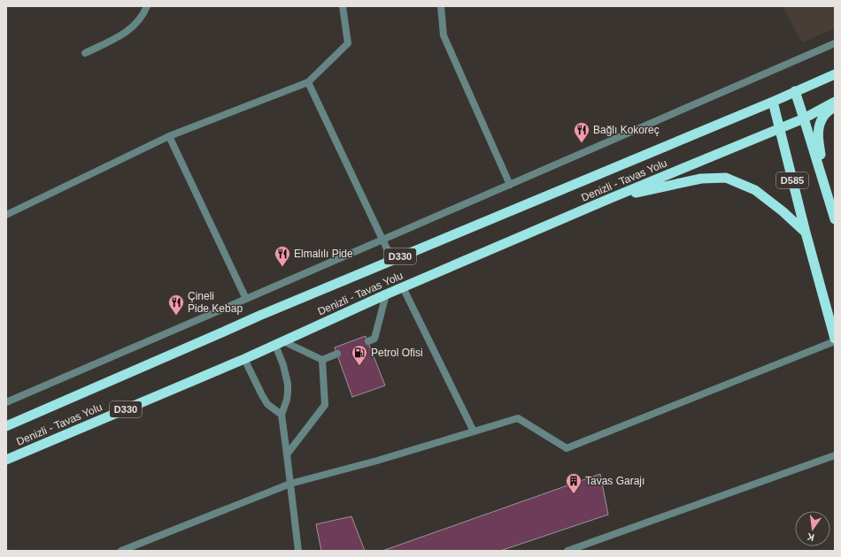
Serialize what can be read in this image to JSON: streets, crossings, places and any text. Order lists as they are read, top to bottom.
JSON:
{
  "streets": {
    "highway": ["Denizli - Tavas Yolu", "D585", "D330"]
  },
  "crossings": [
    ["Denizli - Tavas Yolu", "D585"],
    ["Denizli - Tavas Yolu", "D330"],
    ["D585", "D330"]
  ],
  "places": {
    "restaurant": ["Bağlı Kokoreç", "Elmalılı Pide", "Çineli Pide Kebap"],
    "fuel station": ["Petrol Ofisi"],
    "building": ["Tavas Garajı"]
  },
  "north": "bottom"
}
